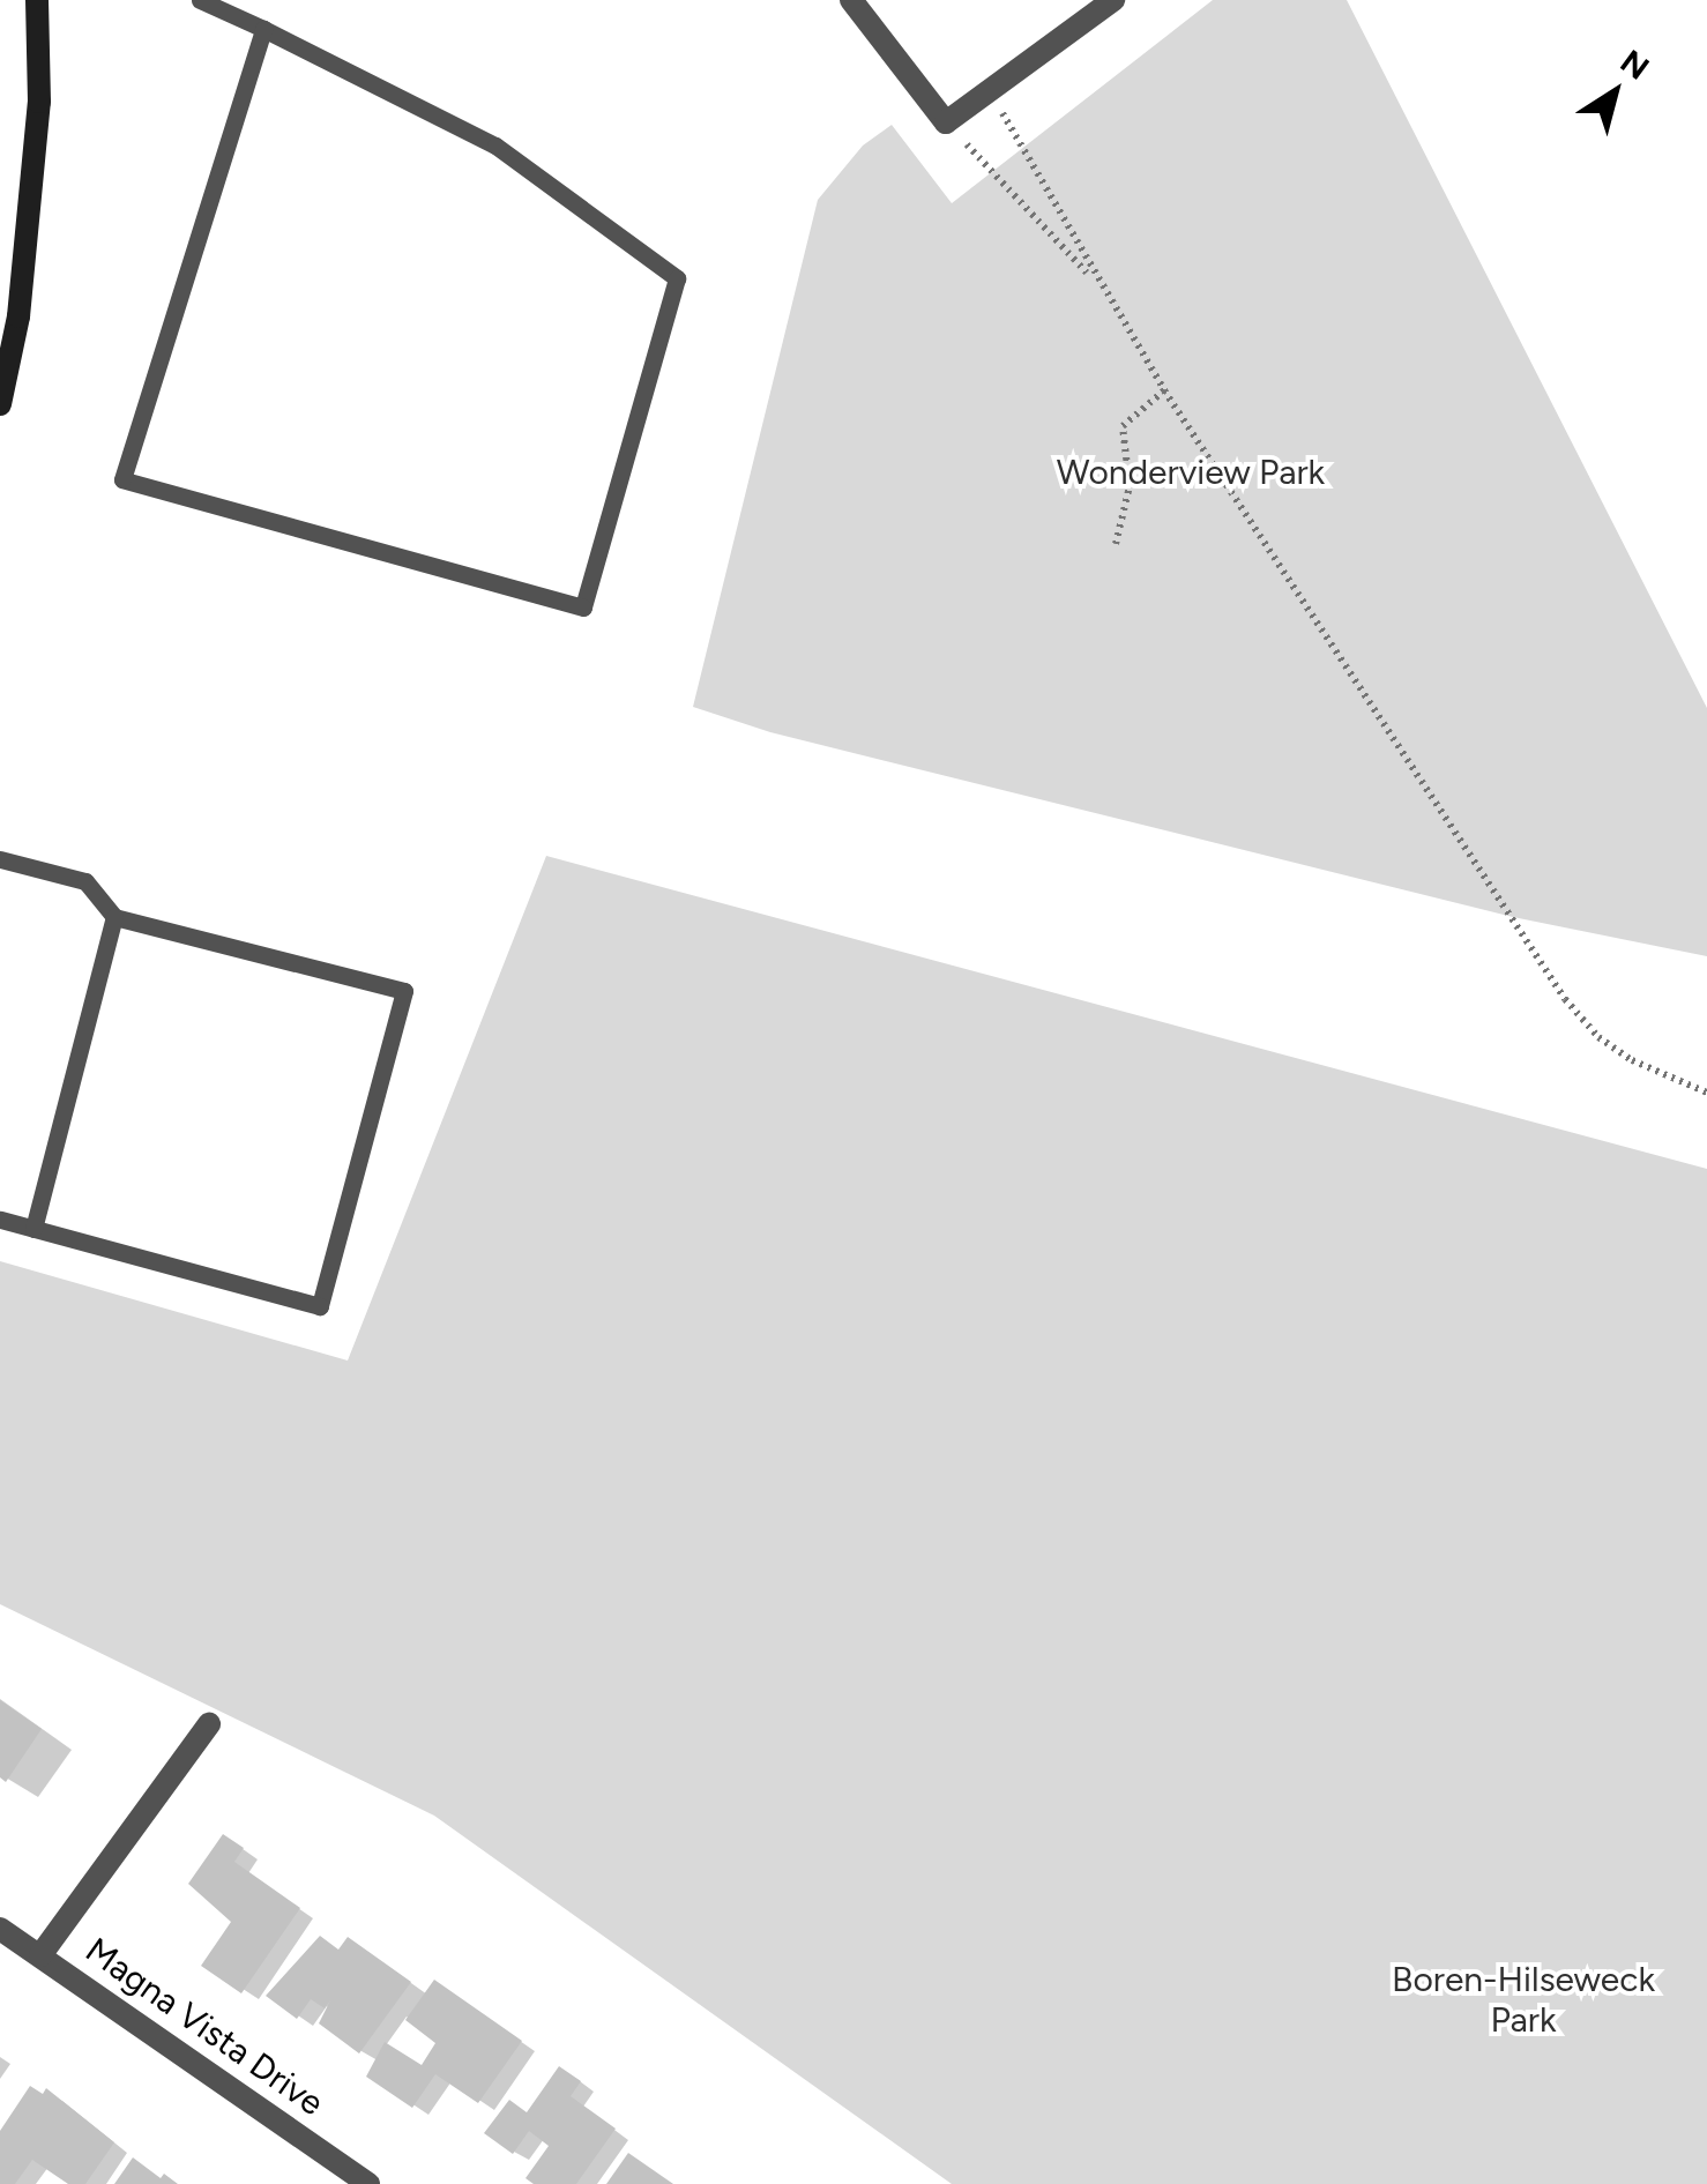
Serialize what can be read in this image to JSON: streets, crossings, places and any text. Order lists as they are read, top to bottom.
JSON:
{
  "streets": {
    "street": ["Magna Vista Drive"]
  },
  "parks": ["Wonderview Park", "Boren-Hilseweck Park"],
  "north": "top right"
}
